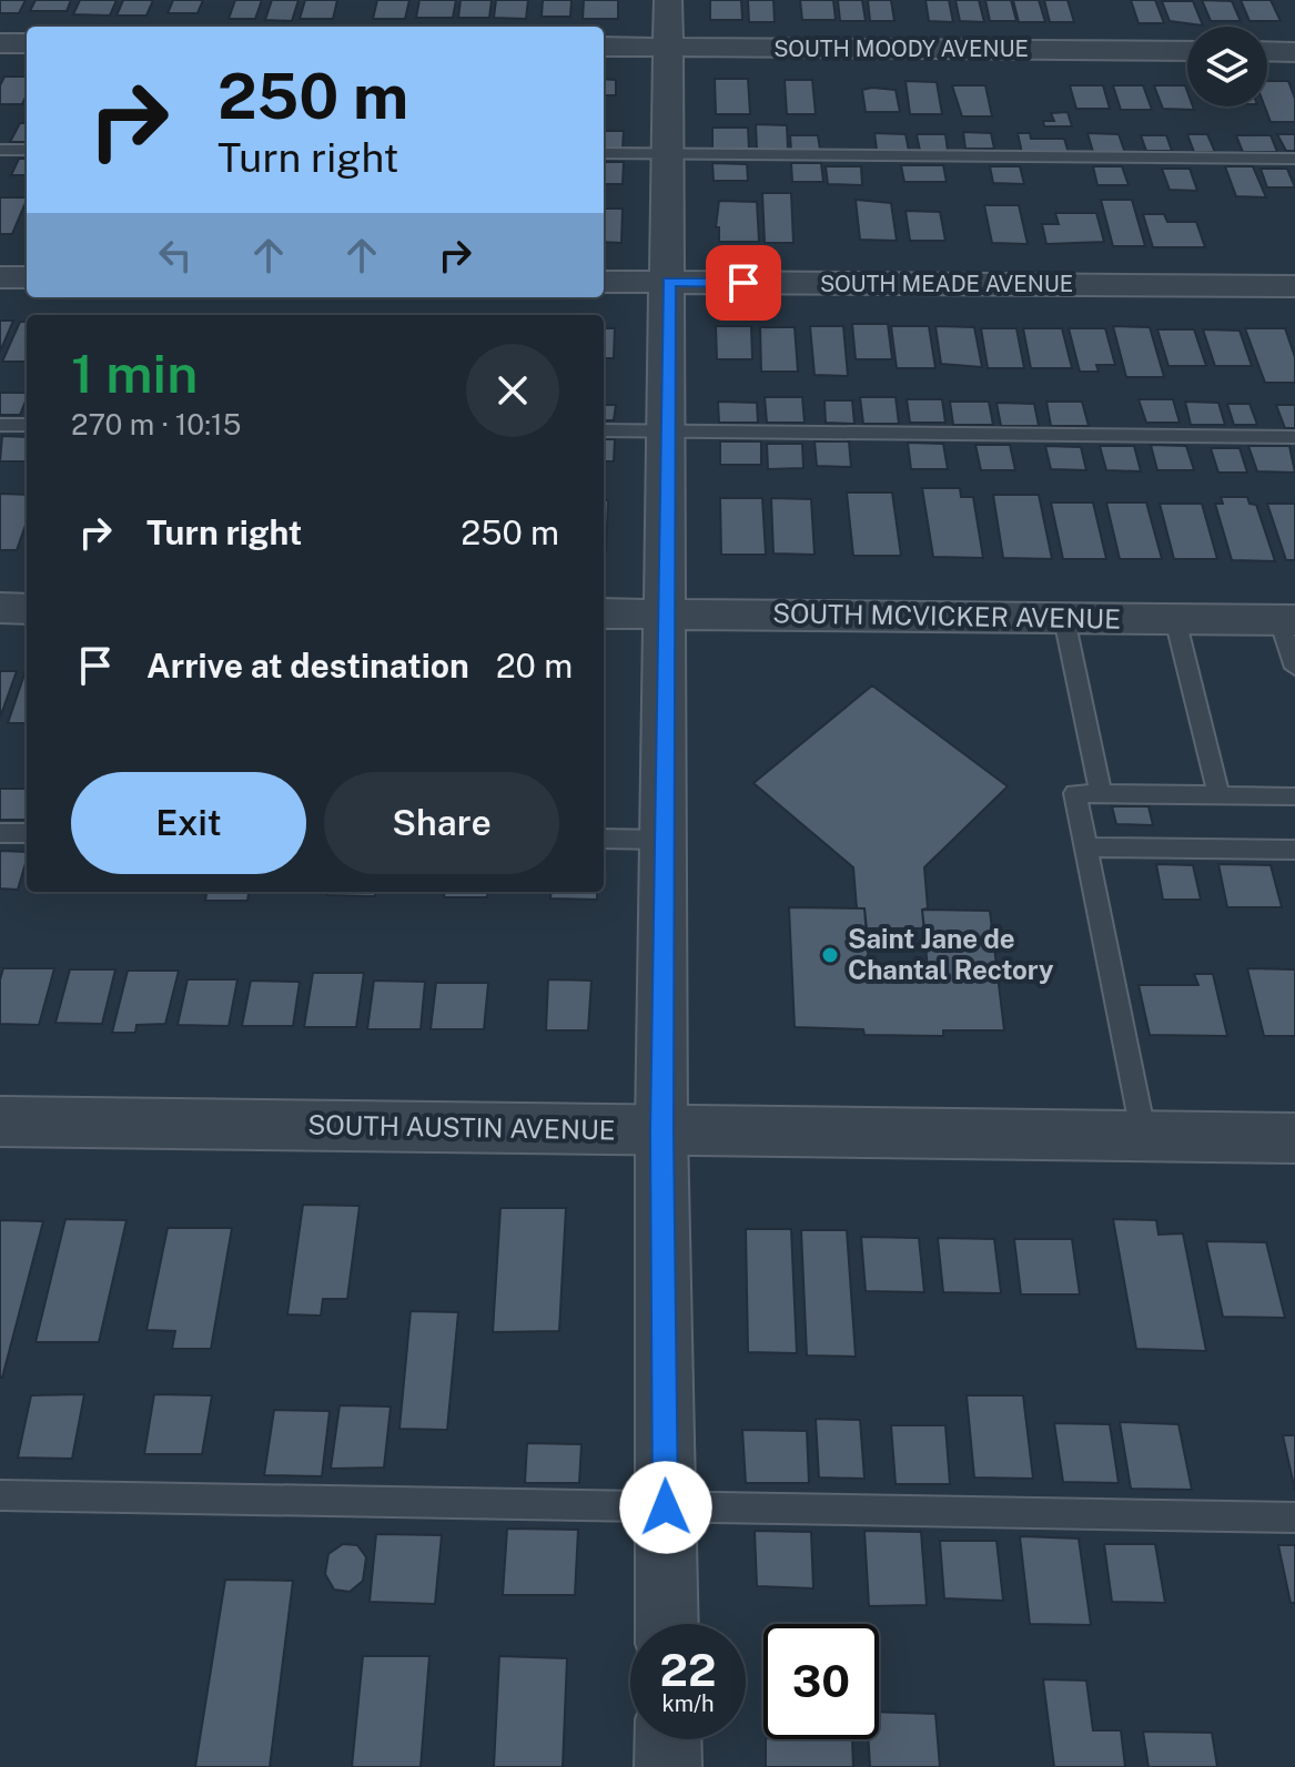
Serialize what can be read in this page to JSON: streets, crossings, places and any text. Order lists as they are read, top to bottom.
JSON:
{
  "streets": {
    "street": [
      "SOUTH MOODY AVENUE",
      "SOUTH MEADE AVENUE",
      "SOUTH MCVICKER AVENUE",
      "SOUTH AUSTIN AVENUE"
    ]
  },
  "places": ["Saint Jane de Chantal Rectory"],
  "page": {
    "turn": ["250 m", "Turn right"],
    "heading": ["1 min", "270 m · 10:15"],
    "list": [
      {
        "name": "Turn right",
        "value": "250 m"
      },
      {
        "name": "Arrive at destination",
        "value": "20 m"
      }
    ],
    "buttons": ["Exit", "Share"],
    "speed": "22 km/h",
    "limit": "30"
  }
}
